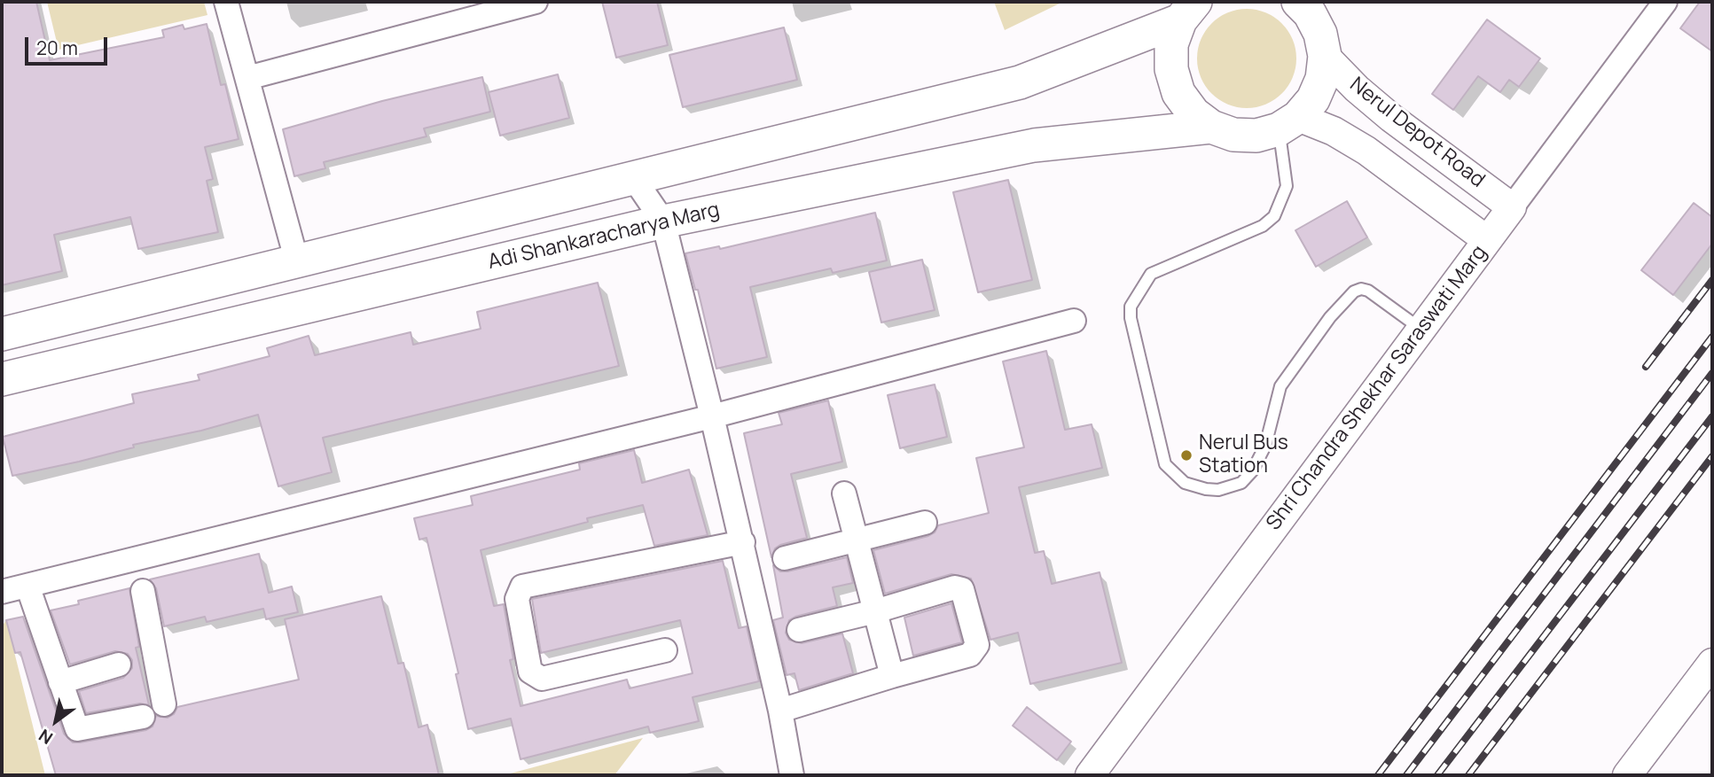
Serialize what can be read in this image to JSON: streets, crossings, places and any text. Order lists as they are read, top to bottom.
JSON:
{
  "streets": {
    "main road": ["Adi Shankaracharya Marg"],
    "street": ["Nerul Depot Road", "Shri Chandra Shekhar Saraswati Marg"]
  },
  "crossings": [
    ["Nerul Depot Road", "Shri Chandra Shekhar Saraswati Marg"]
  ],
  "places": ["Nerul Bus Station"],
  "scale_bar": "20 m",
  "north": "bottom left"
}
